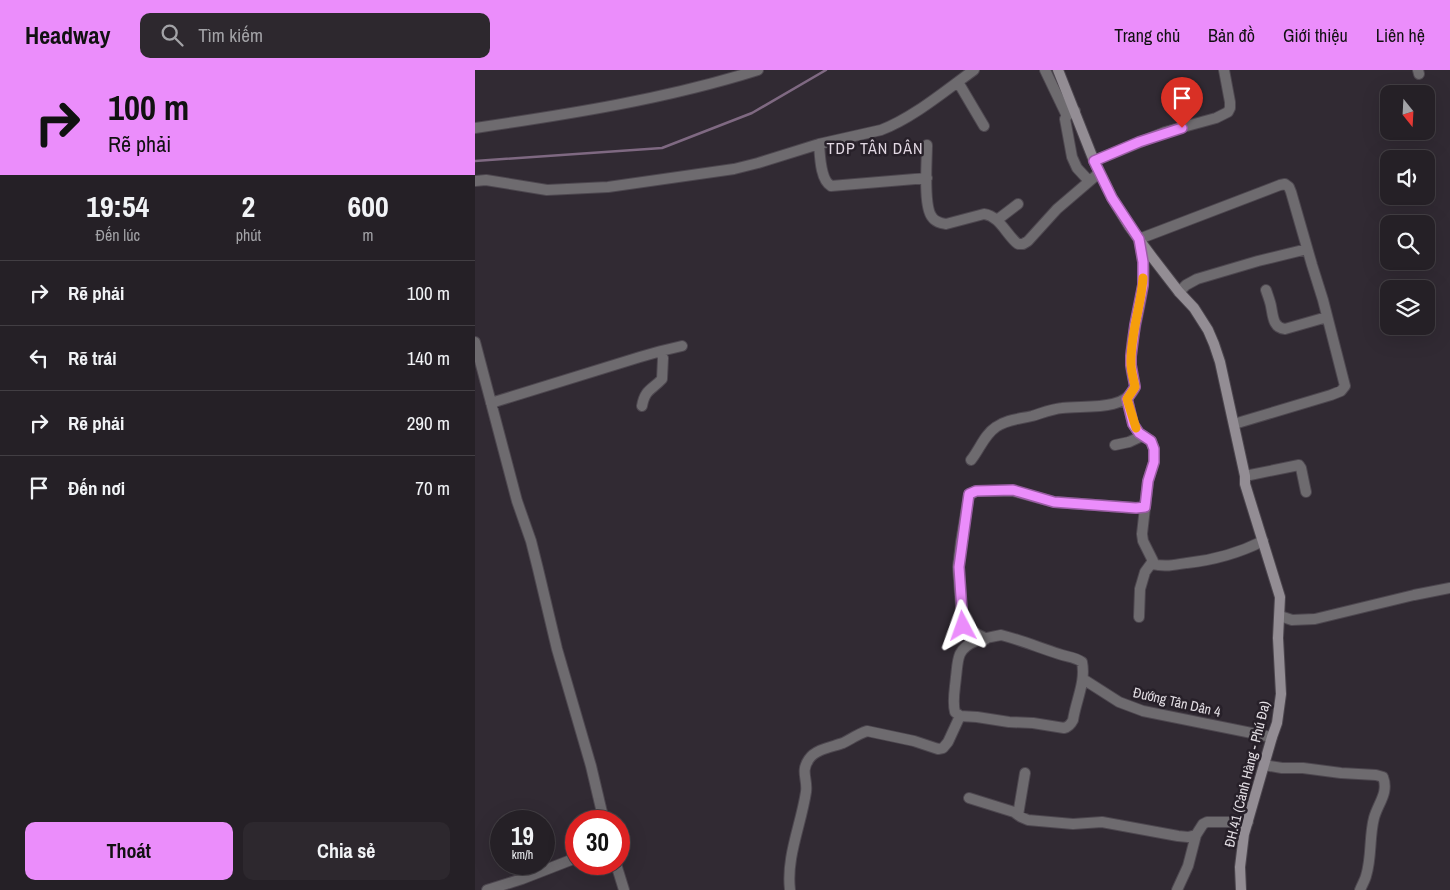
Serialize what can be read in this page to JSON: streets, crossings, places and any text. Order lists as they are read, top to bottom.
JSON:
{
  "streets": {
    "street": ["Đướng Tân Dân 4", "ĐH.41 (Cảnh Hàng - Phú Đa)"]
  },
  "crossings": [
    ["Đướng Tân Dân 4", "ĐH.41 (Cảnh Hàng - Phú Đa)"]
  ],
  "districts": ["TDP TÂN DÂN"],
  "north": "bottom",
  "page": {
    "header": "Headway",
    "search": "Tìm kiếm",
    "nav": [
      "Trang chủ",
      "Bản đồ",
      "Giới thiệu",
      "Liên hệ"
    ],
    "turn": ["100 m", "Rẽ phải"],
    "eta": [
      "19:54",
      "Đến lúc",
      "2",
      "phút",
      "600",
      "m"
    ],
    "list": [
      {
        "name": "Rẽ phải",
        "value": "100 m"
      },
      {
        "name": "Rẽ trái",
        "value": "140 m"
      },
      {
        "name": "Rẽ phải",
        "value": "290 m"
      },
      {
        "name": "Đến nơi",
        "value": "70 m"
      }
    ],
    "speed": "19 km/h",
    "limit": "30",
    "buttons": ["Thoát", "Chia sẻ"]
  }
}
